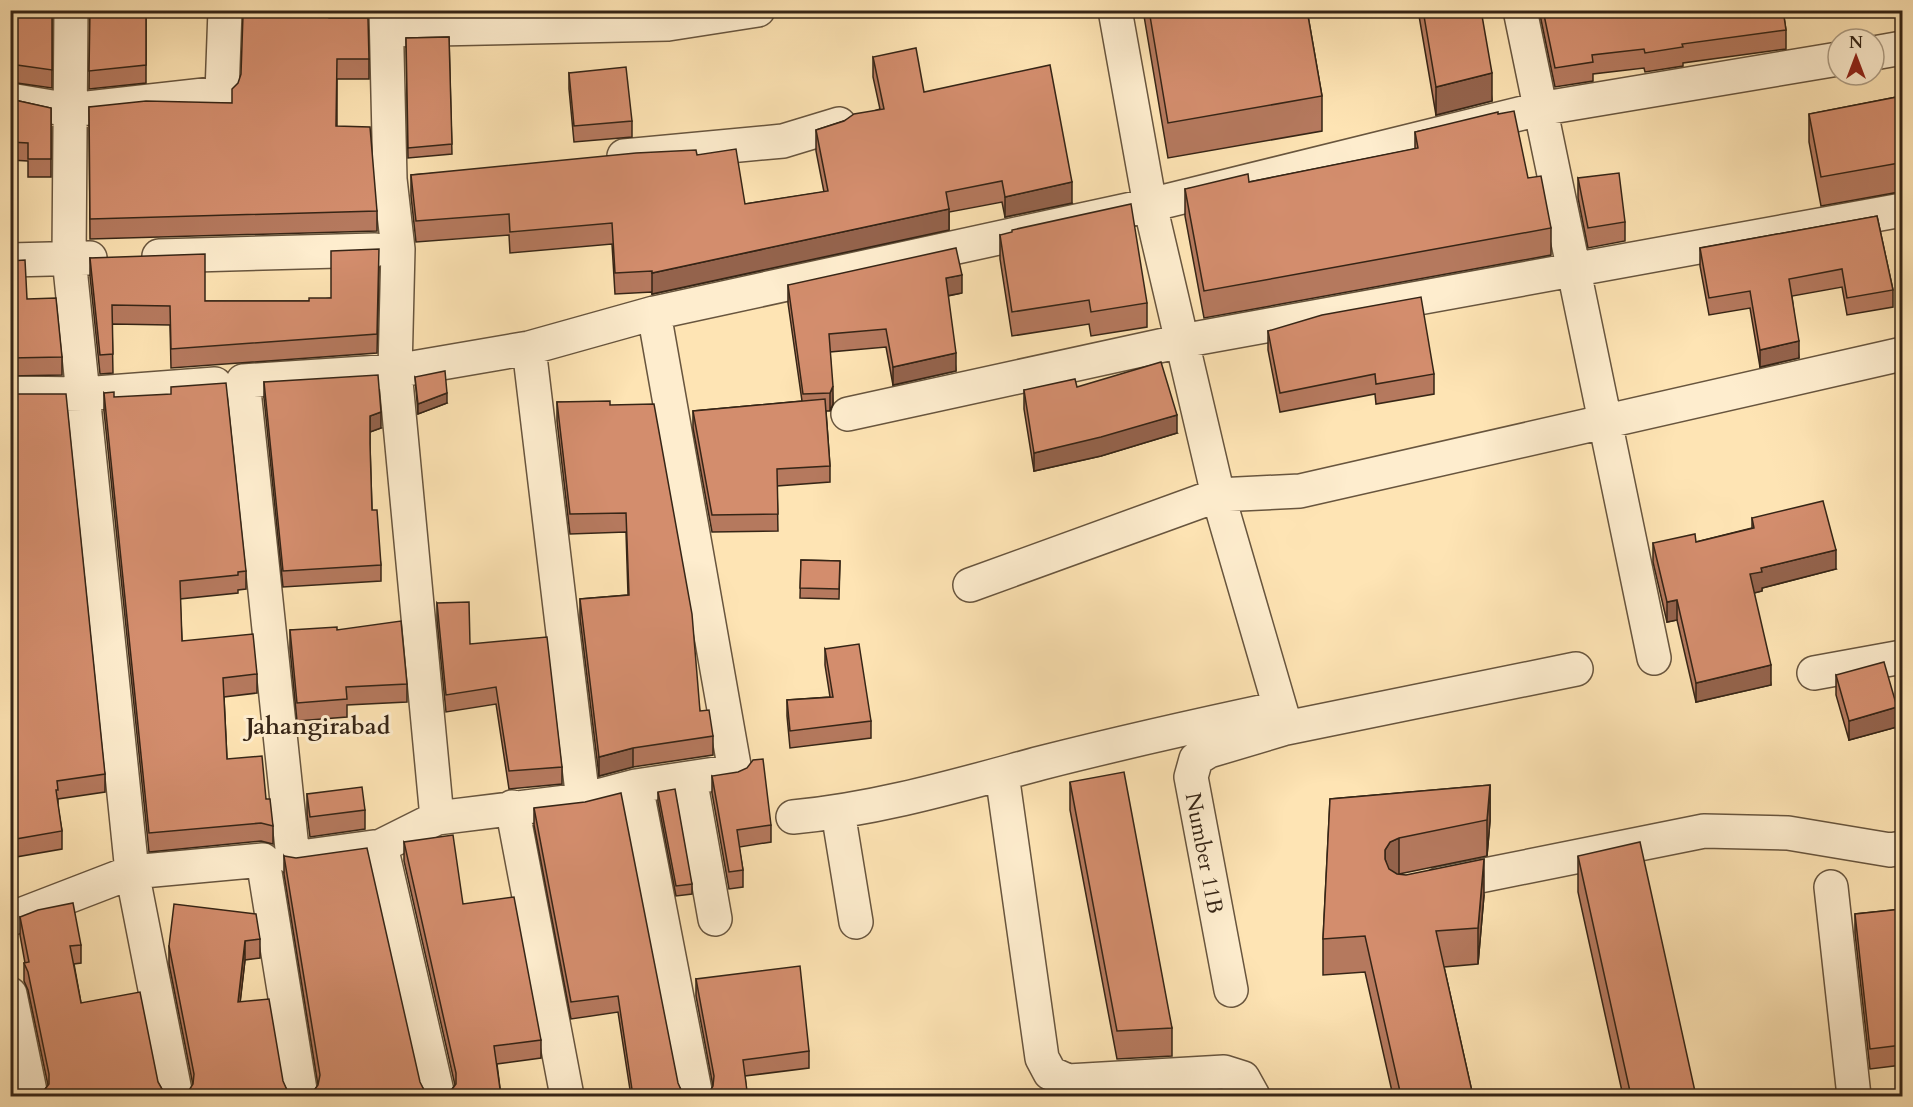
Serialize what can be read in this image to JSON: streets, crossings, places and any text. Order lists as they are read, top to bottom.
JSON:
{
  "streets": {
    "street": ["Number 11B"]
  },
  "districts": ["Jahangirabad"],
  "north": "top"
}
